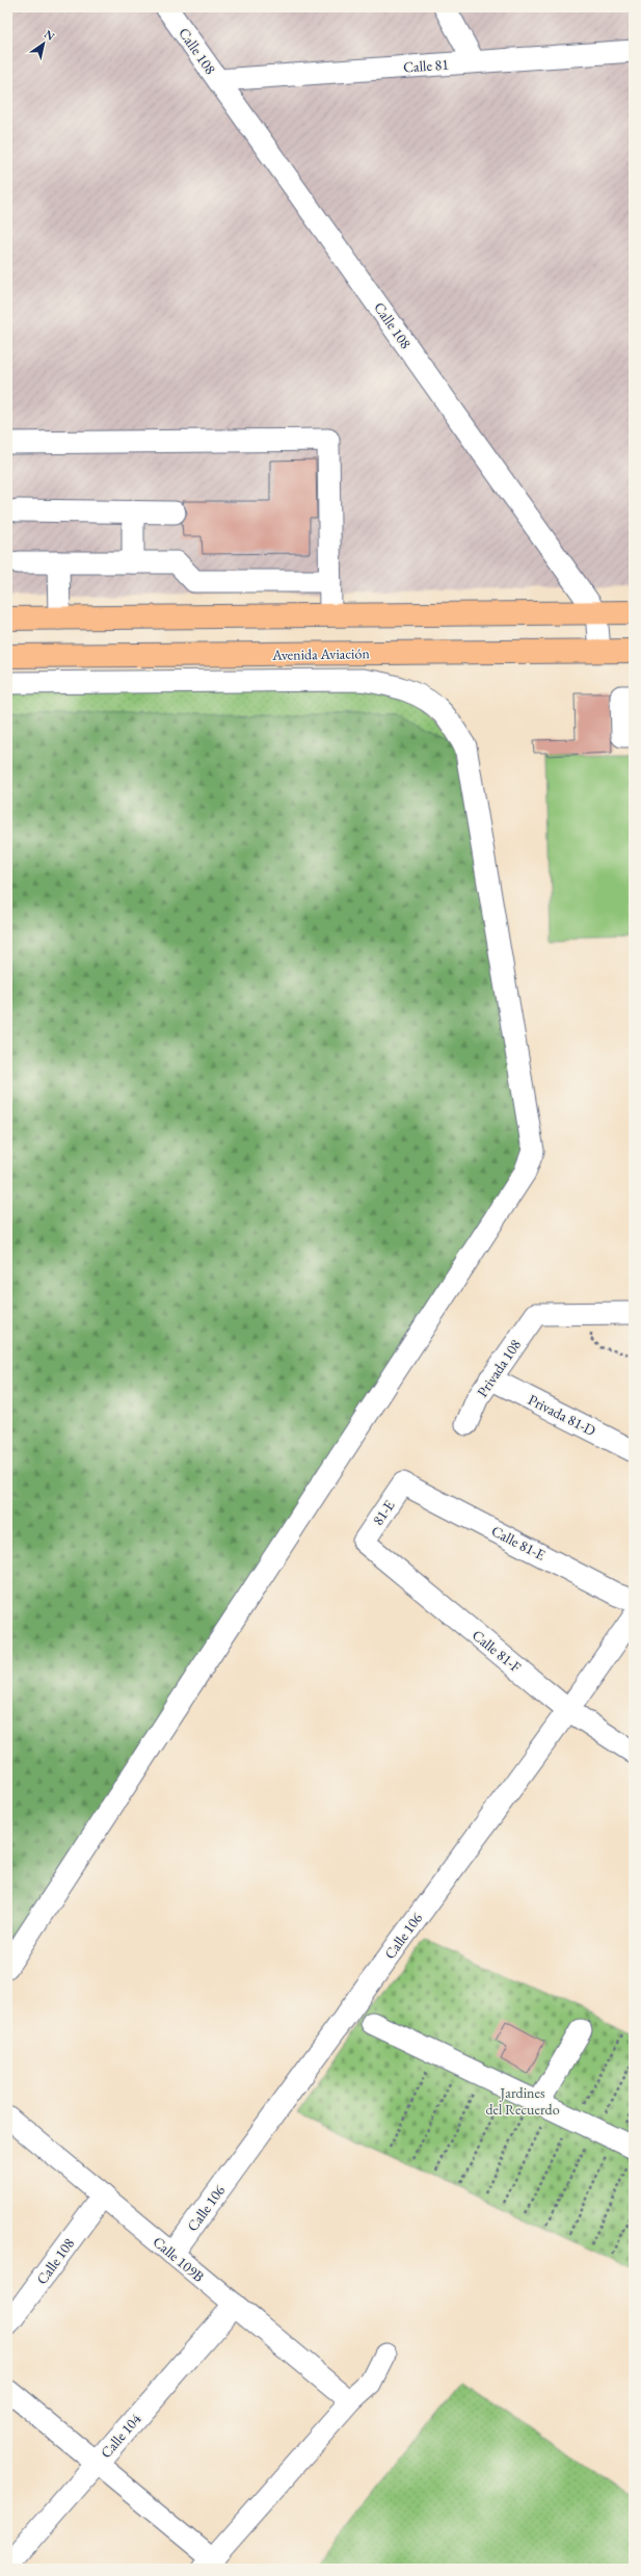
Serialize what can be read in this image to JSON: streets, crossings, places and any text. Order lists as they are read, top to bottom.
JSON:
{
  "streets": {
    "main road": ["Avenida Aviación"],
    "street": [
      "Calle 108",
      "Calle 81",
      "Privada 108",
      "Privada 81-D",
      "81-E",
      "Calle 81-E",
      "Calle 81-F",
      "Calle 106",
      "Calle 109B",
      "Calle 104"
    ]
  },
  "crossings": [
    ["Calle 108", "Calle 81"],
    ["Calle 108", "Calle 109B"],
    ["Privada 108", "Privada 81-D"],
    ["81-E", "Calle 81-E"],
    ["81-E", "Calle 81-F"],
    ["Calle 81-F", "Calle 106"],
    ["Calle 106", "Calle 109B"],
    ["Calle 109B", "Calle 104"]
  ],
  "parks": ["Jardines del Recuerdo"],
  "north": "top right"
}
